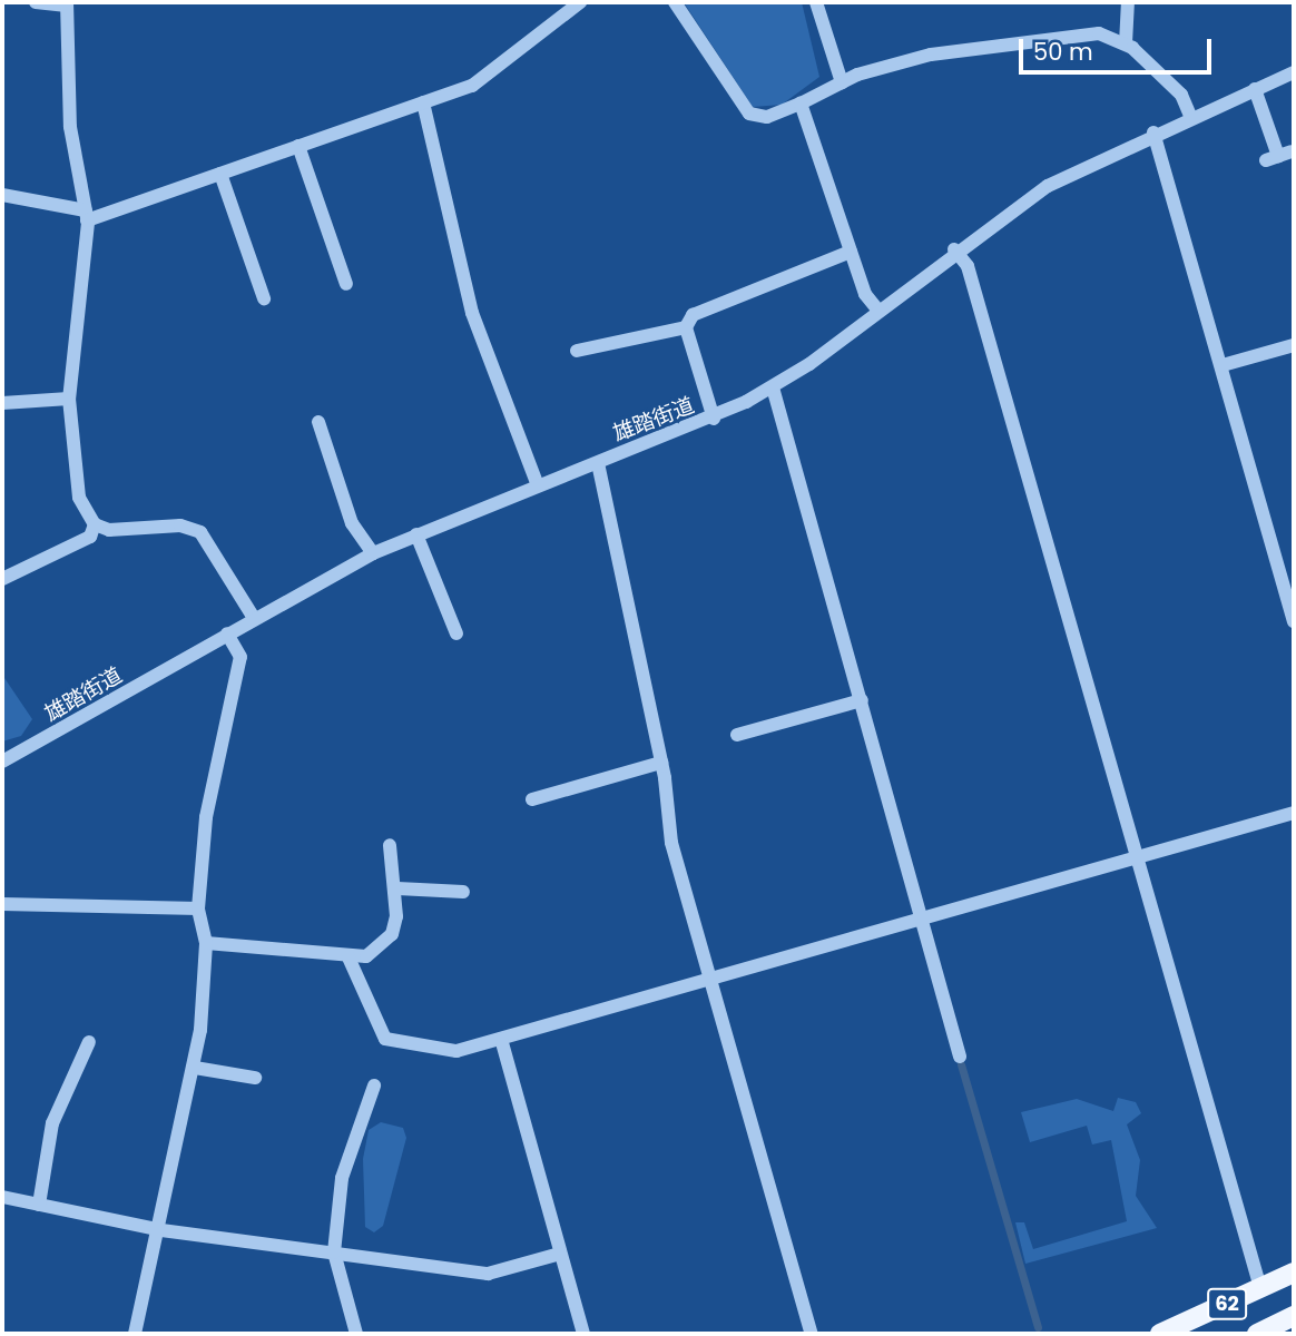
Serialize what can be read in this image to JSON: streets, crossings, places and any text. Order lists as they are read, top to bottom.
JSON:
{
  "streets": {
    "main road": ["62"],
    "street": ["雄踏街道"]
  },
  "scale_bar": "50 m"
}
